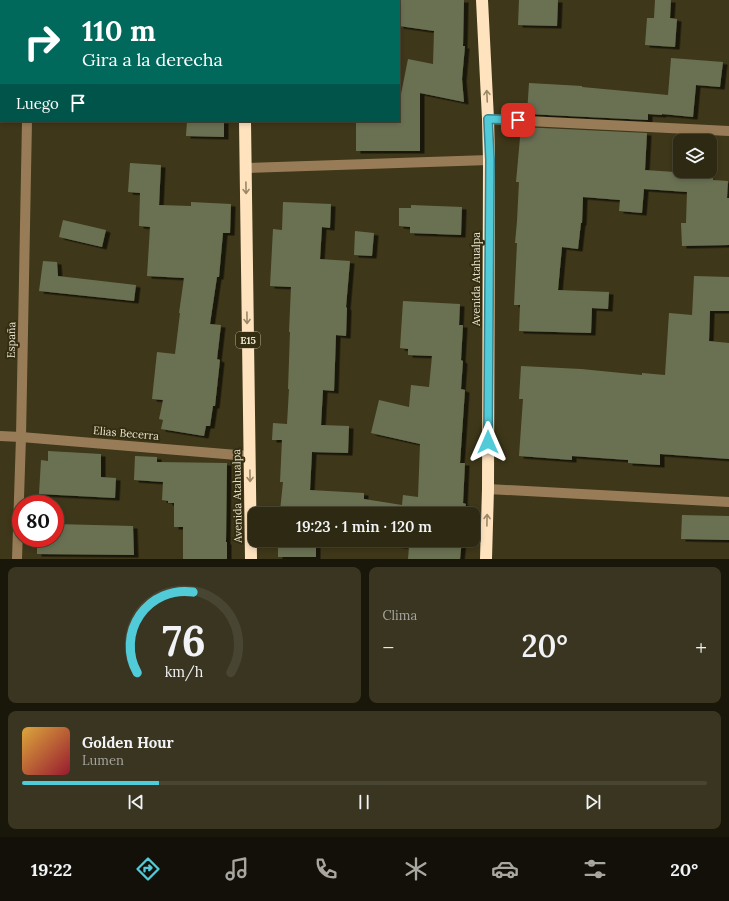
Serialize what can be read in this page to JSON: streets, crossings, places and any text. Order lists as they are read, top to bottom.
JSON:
{
  "streets": {
    "highway": ["Avenida Atahualpa", "E15"],
    "street": ["España", "Elias Becerra"]
  },
  "crossings": [
    ["Avenida Atahualpa", "Elias Becerra"],
    ["España", "Elias Becerra"]
  ],
  "page": {
    "turn": ["110 m", "Gira a la derecha"],
    "then": "Luego",
    "limit": "80",
    "trip": "19:23 · 1 min · 120 m",
    "tile": "Clima",
    "heat": ["−", "20°", "+"],
    "song": ["Golden Hour", "Lumen"],
    "tabs": ["19:22", "20°"],
    "gauge": ["76", "km/h"]
  }
}
